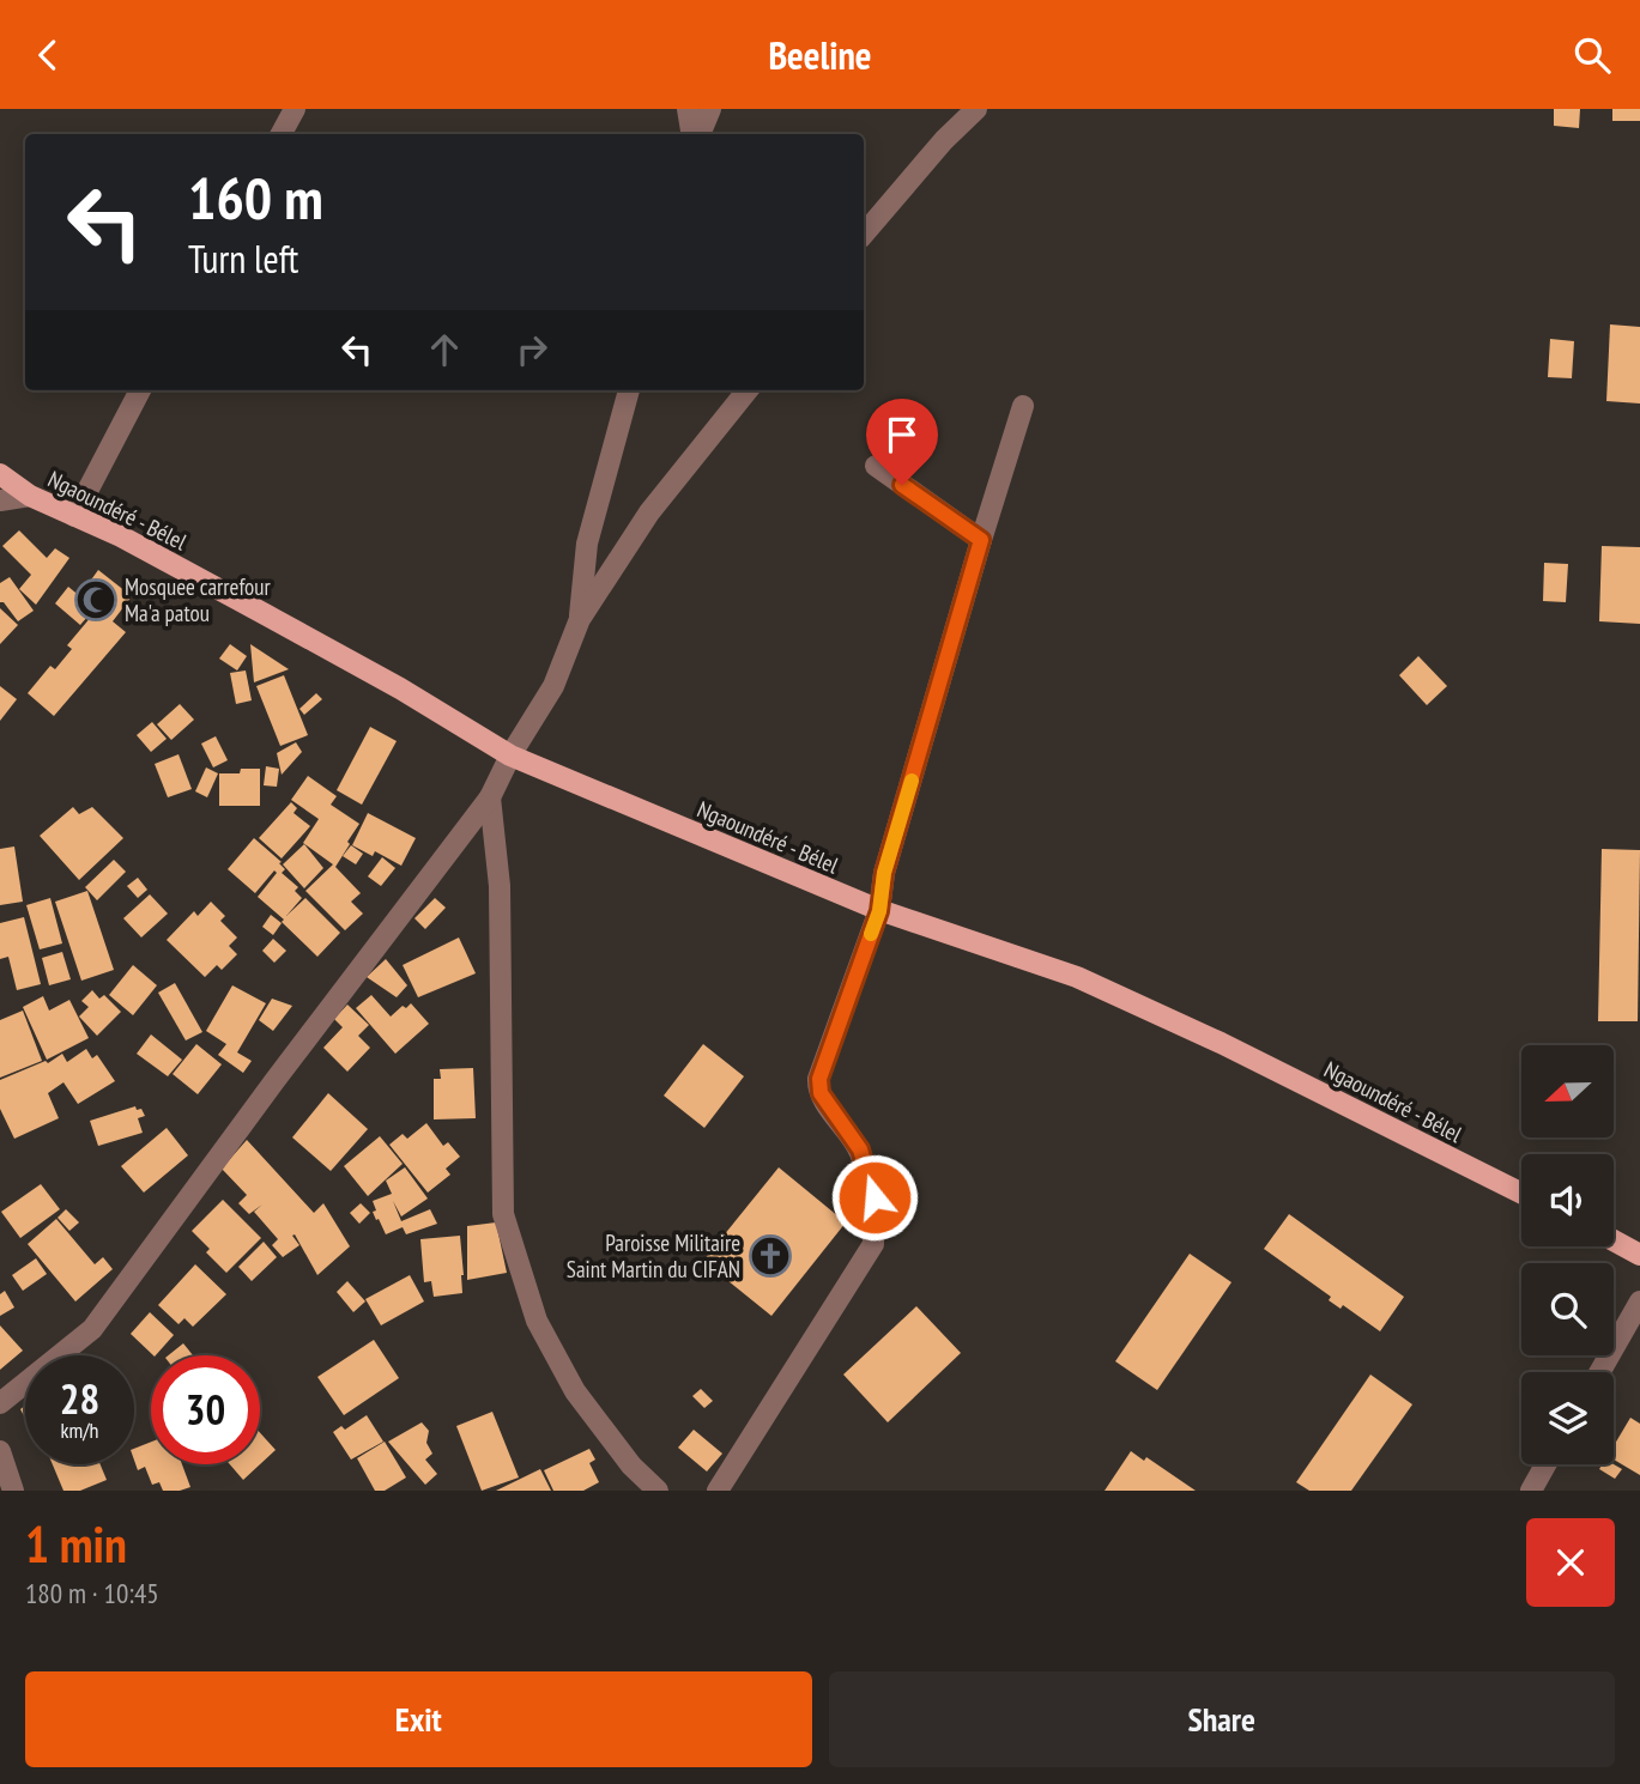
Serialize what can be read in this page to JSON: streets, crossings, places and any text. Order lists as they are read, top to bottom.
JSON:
{
  "streets": {
    "main road": ["Ngaoundéré - Bélel"]
  },
  "places": {
    "mosque": ["Mosquee carrefour Ma'a patou"],
    "church": ["Paroisse Militaire Saint Martin du CIFAN"]
  },
  "north": "left",
  "page": {
    "header": "Beeline",
    "turn": ["160 m", "Turn left"],
    "speed": "28 km/h",
    "limit": "30",
    "heading": ["1 min", "180 m · 10:45"],
    "buttons": ["Exit", "Share"]
  }
}
